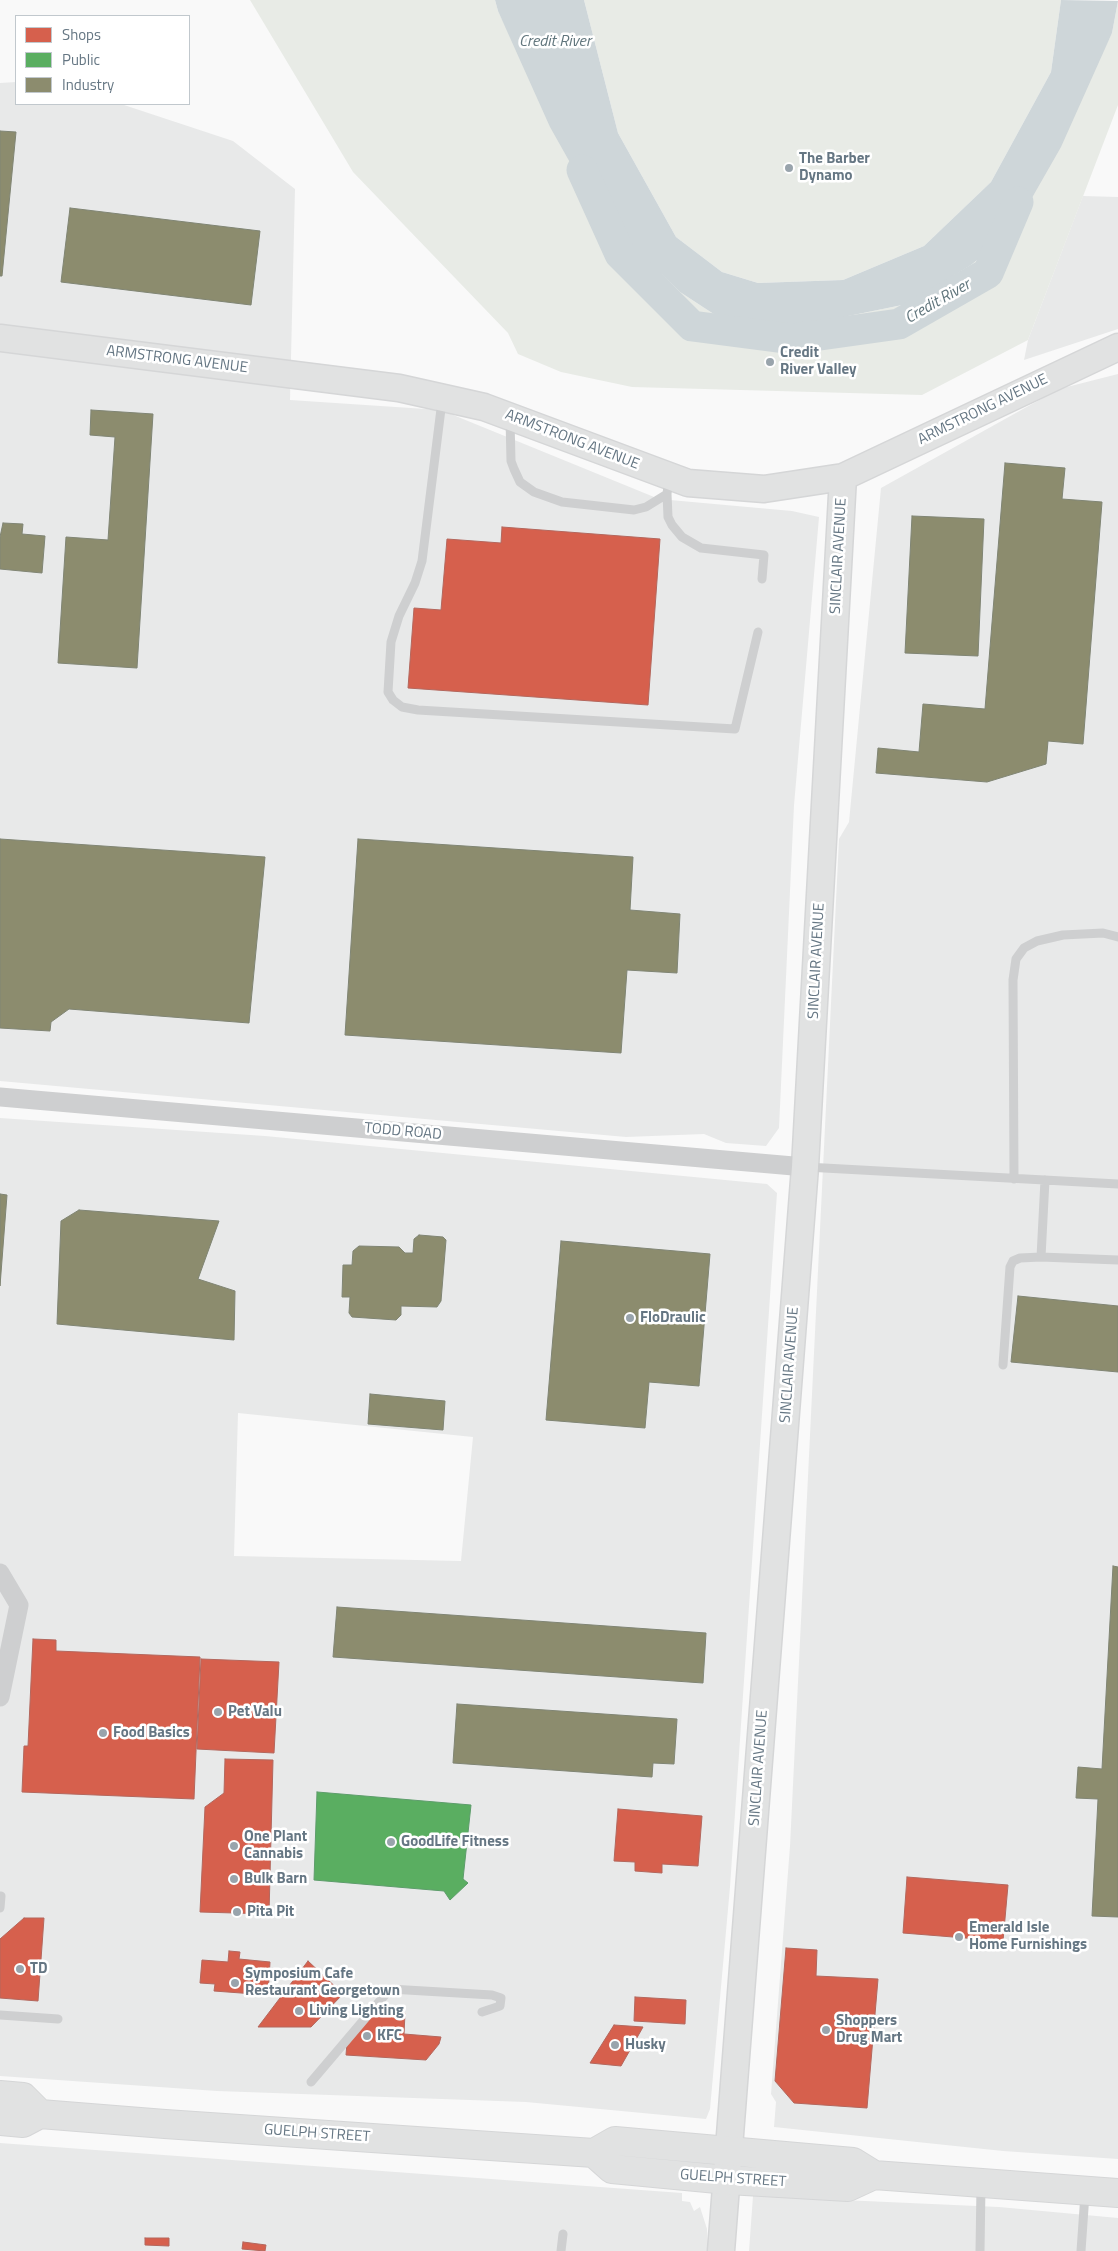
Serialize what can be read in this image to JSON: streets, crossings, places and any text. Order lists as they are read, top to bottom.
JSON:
{
  "streets": {
    "main road": ["GUELPH STREET"],
    "street": ["ARMSTRONG AVENUE", "SINCLAIR AVENUE", "TODD ROAD"]
  },
  "crossings": [
    ["ARMSTRONG AVENUE", "SINCLAIR AVENUE"],
    ["SINCLAIR AVENUE", "TODD ROAD"],
    ["SINCLAIR AVENUE", "GUELPH STREET"]
  ],
  "water": ["Credit River"],
  "places": [
    "The Barber Dynamo",
    "Credit River Valley",
    "FloDraulic",
    "Pet Valu",
    "Food Basics",
    "GoodLife Fitness",
    "One Plant Cannabis",
    "Bulk Barn",
    "Pita Pit",
    "Emerald Isle Home Furnishings",
    "TD",
    "Symposium Cafe Restaurant Georgetown",
    "Living Lighting",
    "Shoppers Drug Mart",
    "KFC",
    "Husky"
  ],
  "legend": ["Shops", "Public", "Industry"]
}
